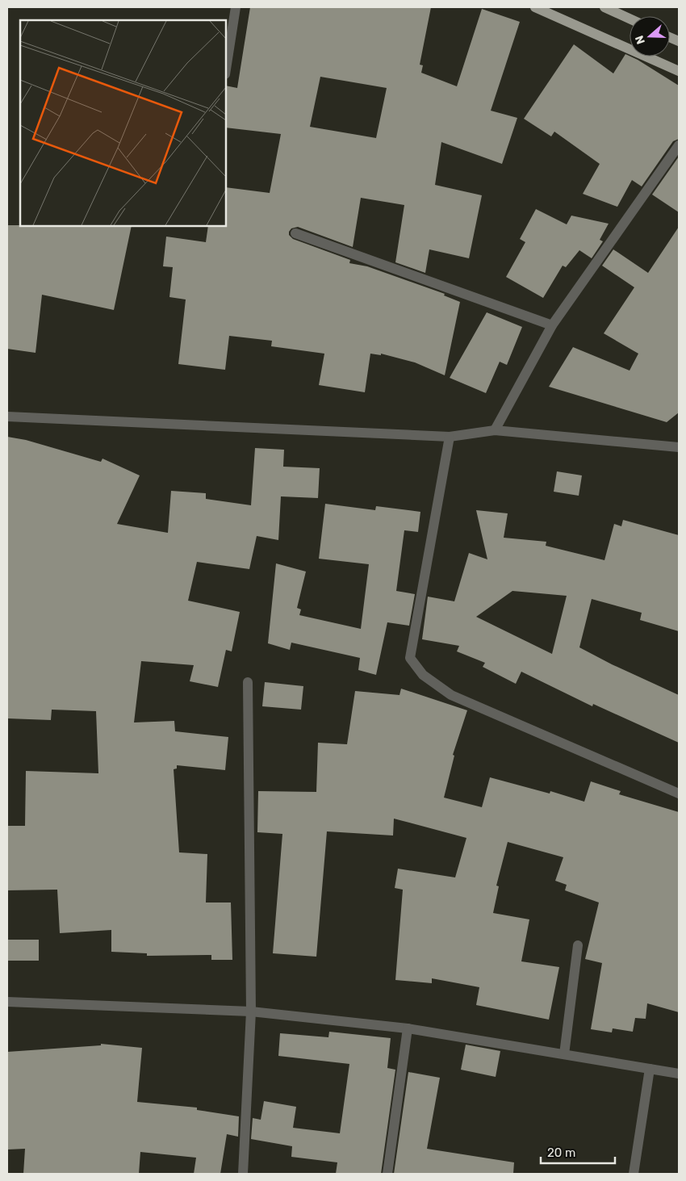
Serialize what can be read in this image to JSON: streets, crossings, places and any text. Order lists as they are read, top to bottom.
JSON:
{
  "scale_bar": "20 m",
  "north": "left"
}
